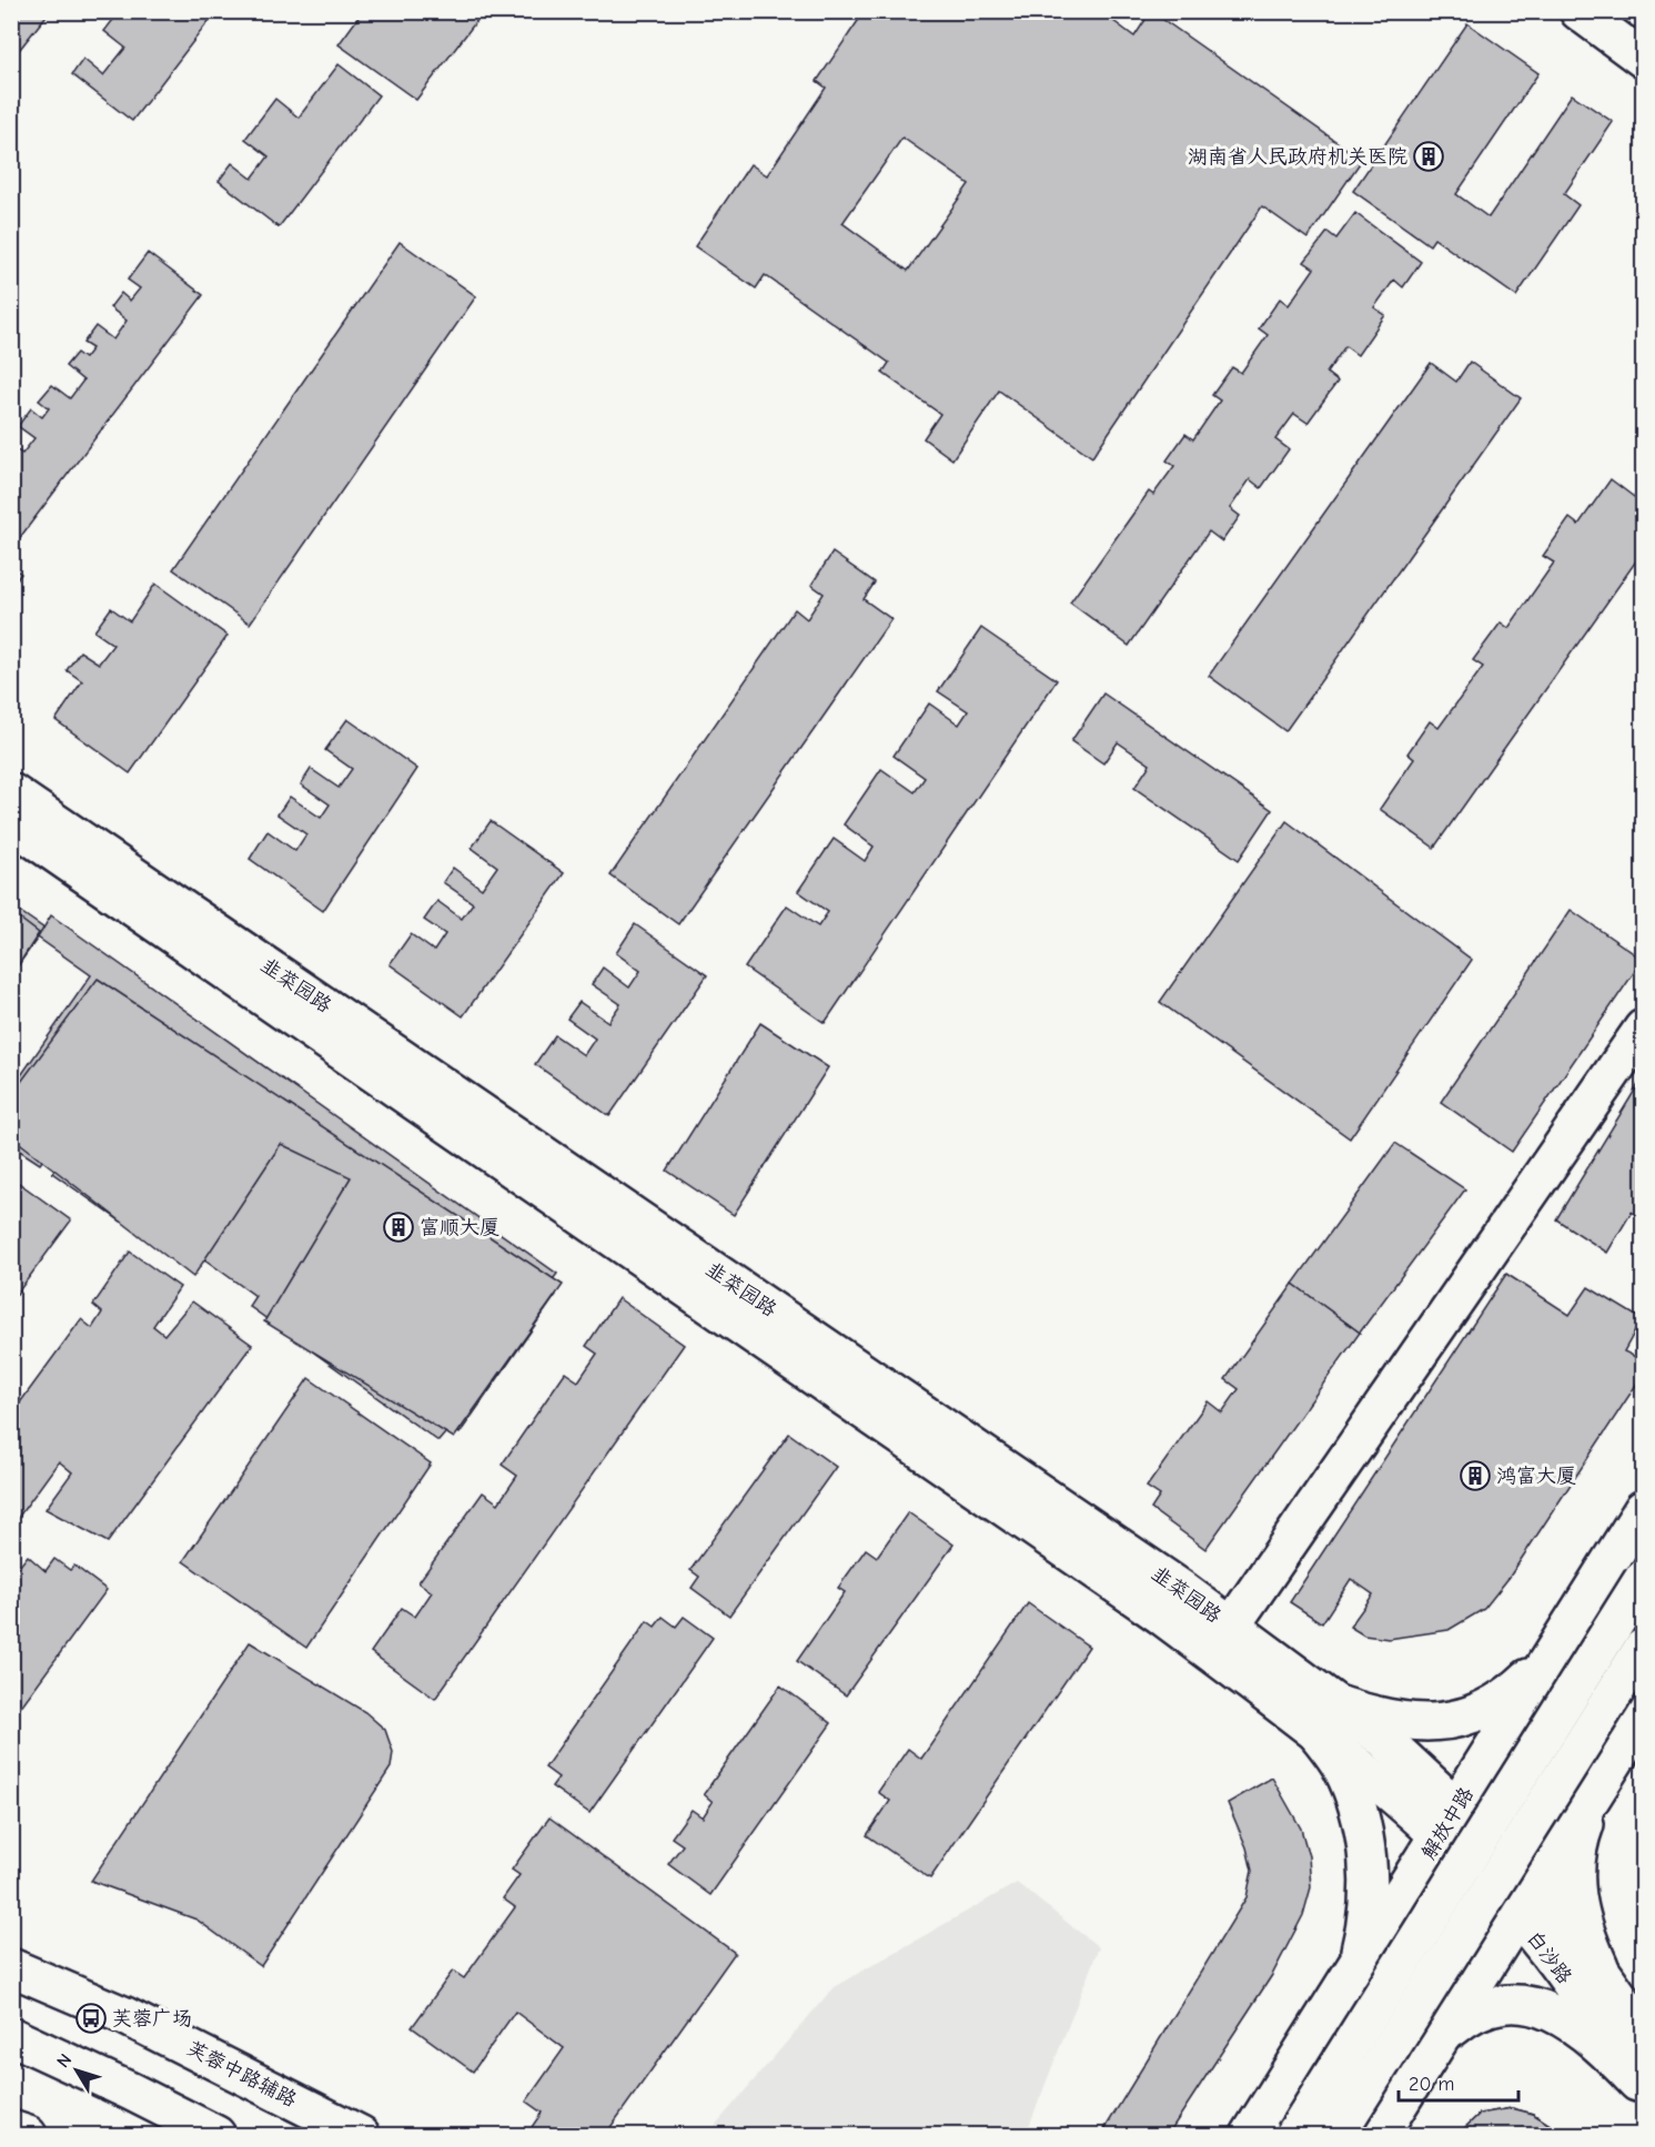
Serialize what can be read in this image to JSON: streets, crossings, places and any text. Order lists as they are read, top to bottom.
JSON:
{
  "streets": {
    "street": [
      "韭菜园路",
      "解放中路",
      "白沙路",
      "芙蓉中路辅路"
    ]
  },
  "crossings": [
    ["韭菜园路", "解放中路"],
    ["韭菜园路", "白沙路"],
    ["解放中路", "白沙路"]
  ],
  "places": {
    "building": ["湖南省人民政府机关医院", "富顺大厦", "鸿富大厦"],
    "bus stop": ["芙蓉广场"]
  },
  "scale_bar": "20 m",
  "north": "top left"
}
